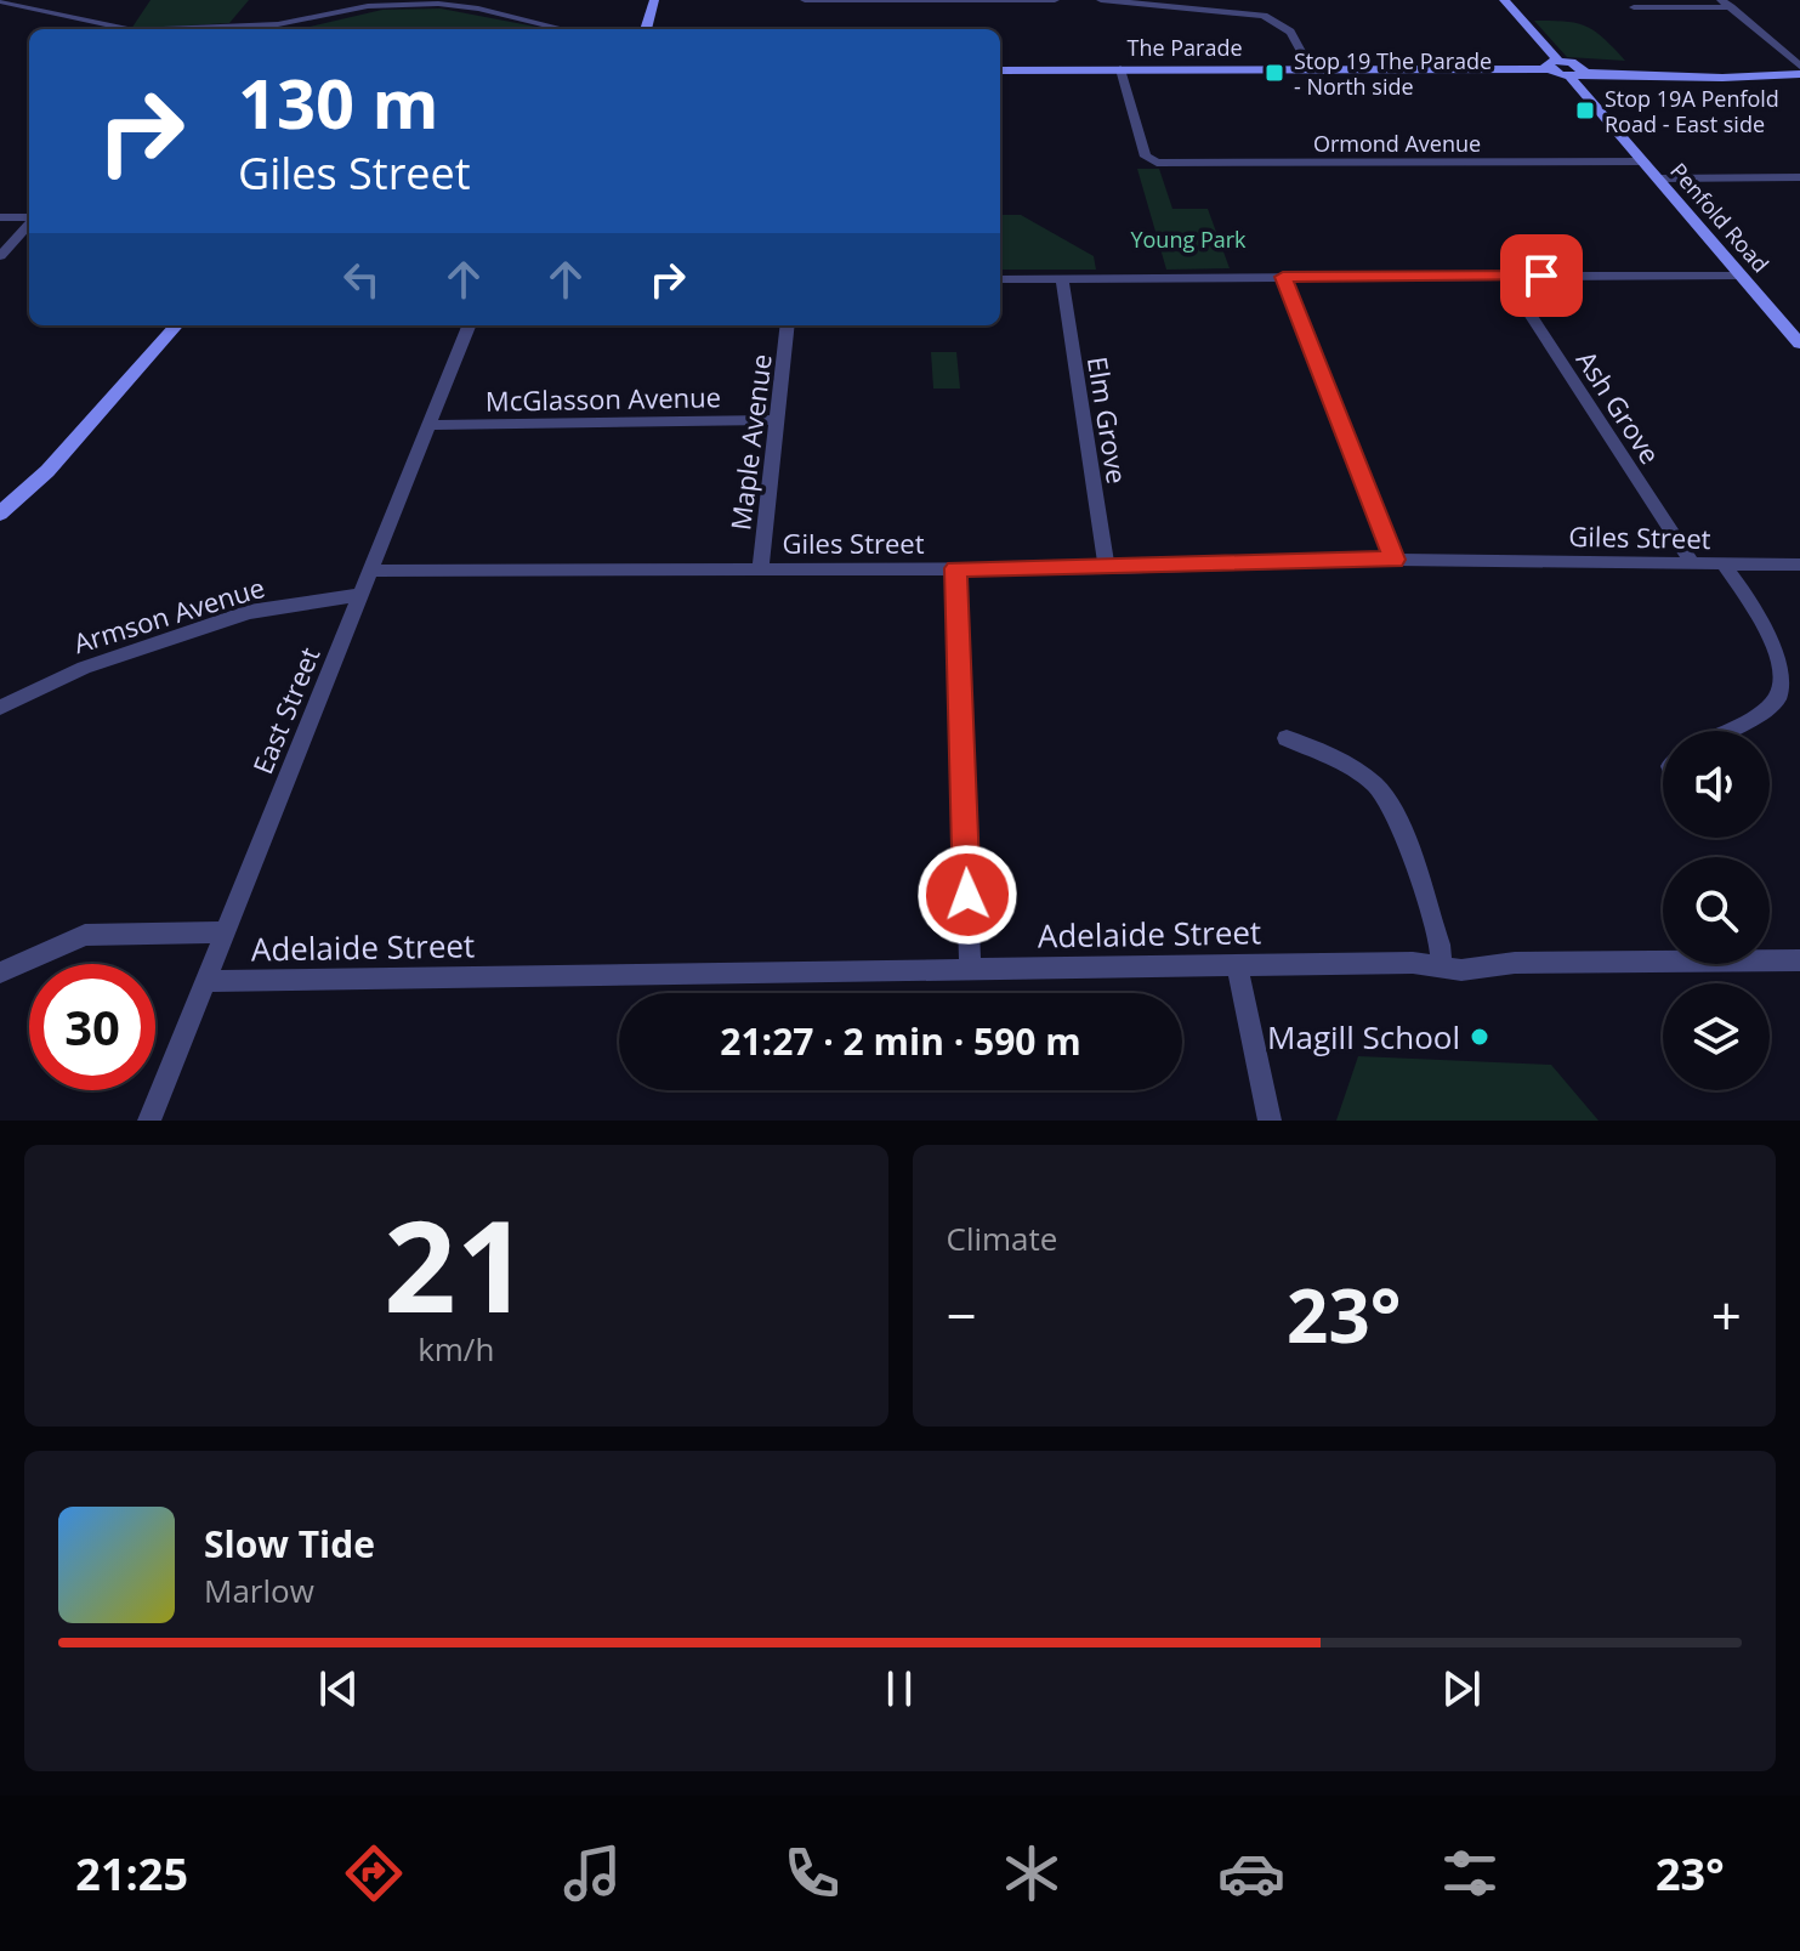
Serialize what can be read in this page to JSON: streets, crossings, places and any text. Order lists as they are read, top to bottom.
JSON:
{
  "streets": {
    "main road": ["The Parade", "Penfold Road"],
    "street": [
      "Ormond Avenue",
      "McGlasson Avenue",
      "Ash Grove",
      "Elm Grove",
      "Maple Avenue",
      "Giles Street",
      "Armson Avenue",
      "East Street",
      "Adelaide Street"
    ]
  },
  "crossings": [
    ["The Parade", "Ormond Avenue"],
    ["Ormond Avenue", "Penfold Road"],
    ["McGlasson Avenue", "Maple Avenue"],
    ["McGlasson Avenue", "East Street"],
    ["Ash Grove", "Giles Street"],
    ["Elm Grove", "Giles Street"],
    ["Maple Avenue", "Giles Street"],
    ["Giles Street", "East Street"],
    ["Armson Avenue", "East Street"],
    ["East Street", "Adelaide Street"]
  ],
  "parks": ["Young Park"],
  "places": {
    "transit": ["Stop 19 The Parade - North side", "Stop 19A Penfold Road - East side"],
    "other": ["Magill School"]
  },
  "page": {
    "turn": ["130 m", "Giles Street"],
    "limit": "30",
    "trip": "21:27 · 2 min · 590 m",
    "tile": [
      ["21", "km/h"],
      "Climate"
    ],
    "heat": ["−", "23°", "+"],
    "song": ["Slow Tide", "Marlow"],
    "tabs": ["21:25", "23°"]
  }
}
